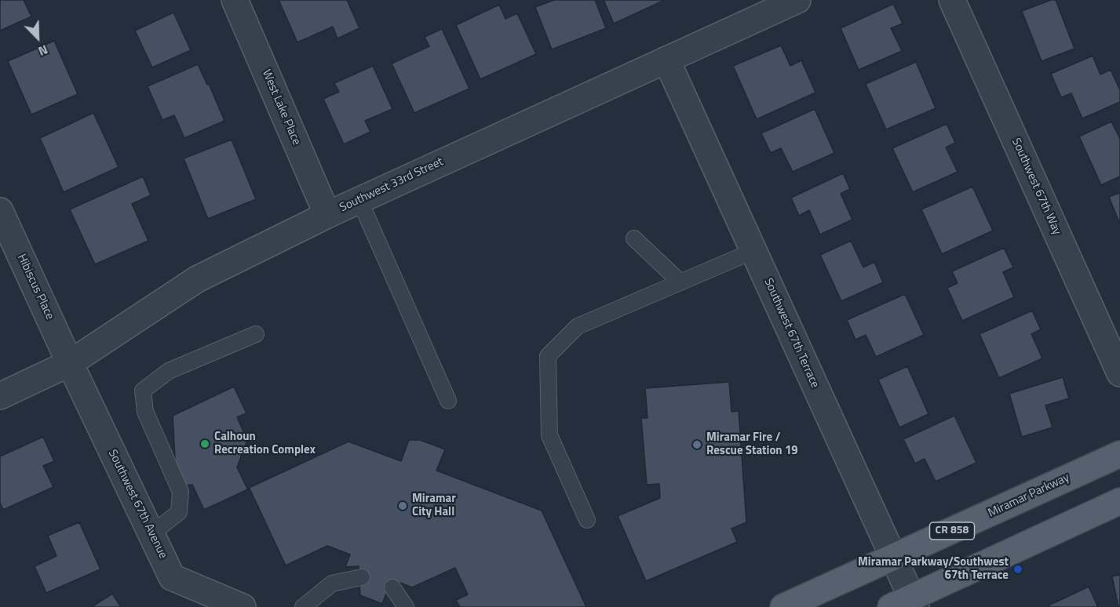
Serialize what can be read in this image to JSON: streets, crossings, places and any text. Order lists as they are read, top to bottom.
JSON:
{
  "streets": {
    "main road": ["Miramar Parkway", "CR 858"],
    "street": [
      "West Lake Place",
      "Southwest 33rd Street",
      "Southwest 67th Way",
      "Hibiscus Place",
      "Southwest 67th Terrace",
      "Southwest 67th Avenue"
    ]
  },
  "crossings": [
    ["West Lake Place", "Southwest 33rd Street"],
    ["Southwest 33rd Street", "Hibiscus Place"],
    ["Southwest 33rd Street", "Southwest 67th Terrace"],
    ["Southwest 33rd Street", "Southwest 67th Avenue"],
    ["Hibiscus Place", "Southwest 67th Avenue"],
    ["Southwest 67th Terrace", "Miramar Parkway"]
  ],
  "places": [
    "Calhoun Recreation Complex",
    "Miramar Fire / Rescue Station 19",
    "Miramar City Hall",
    "Miramar Parkway/Southwest 67th Terrace"
  ],
  "north": "bottom right"
}
